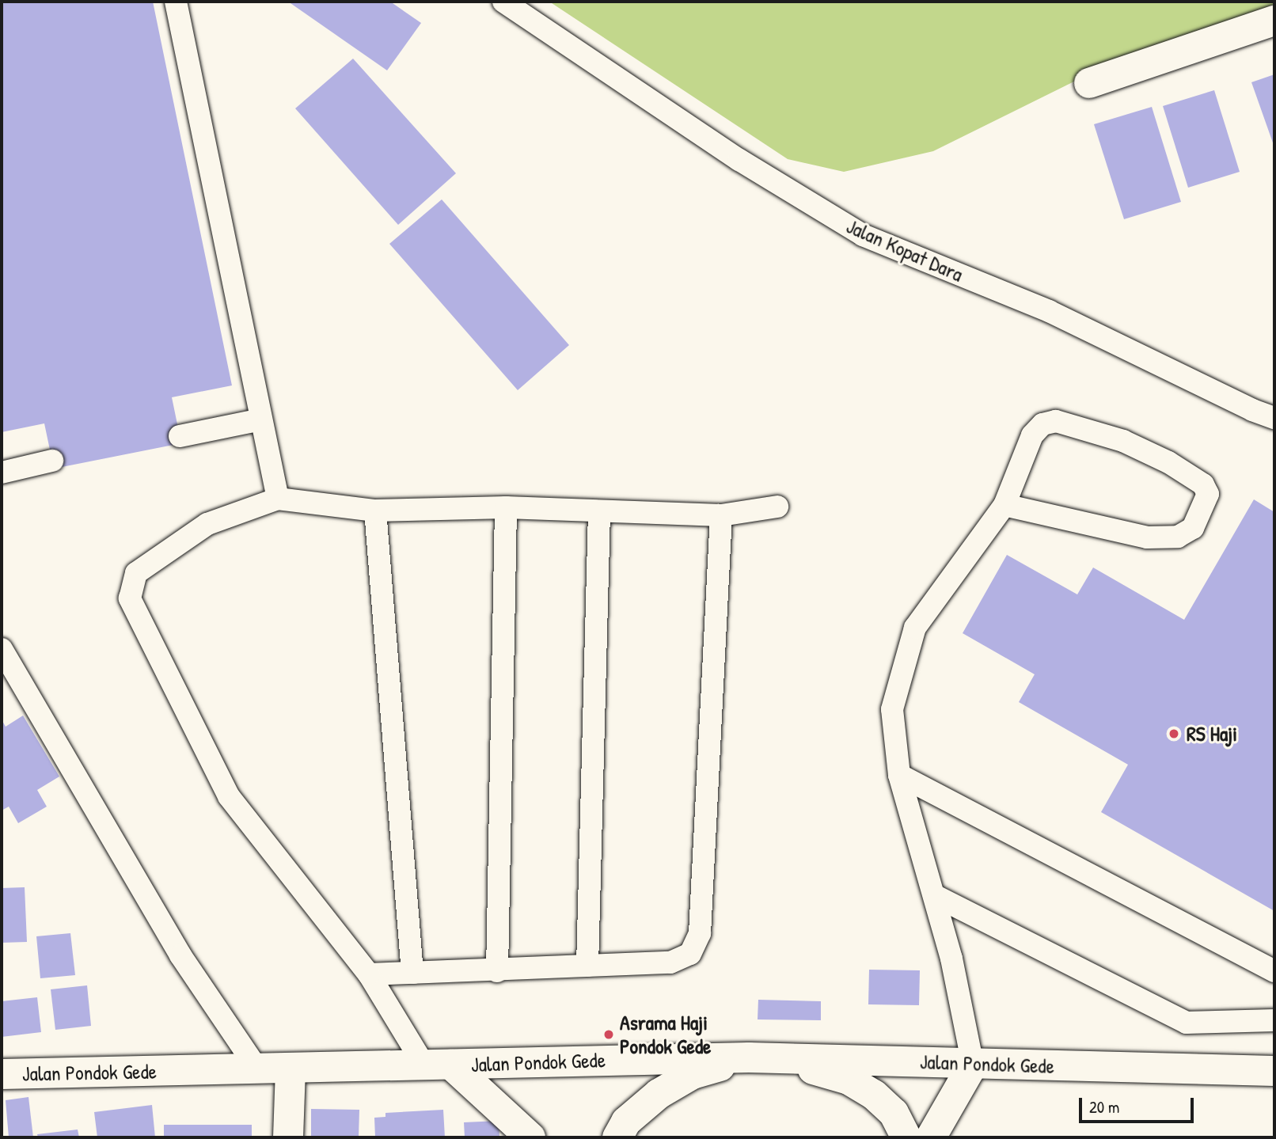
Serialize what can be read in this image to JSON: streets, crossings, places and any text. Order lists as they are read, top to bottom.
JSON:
{
  "streets": {
    "main road": ["Jalan Pondok Gede"],
    "lane": ["Jalan Kopat Dara"]
  },
  "places": ["RS Haji", "Asrama Haji Pondok Gede"],
  "scale_bar": "20 m"
}
